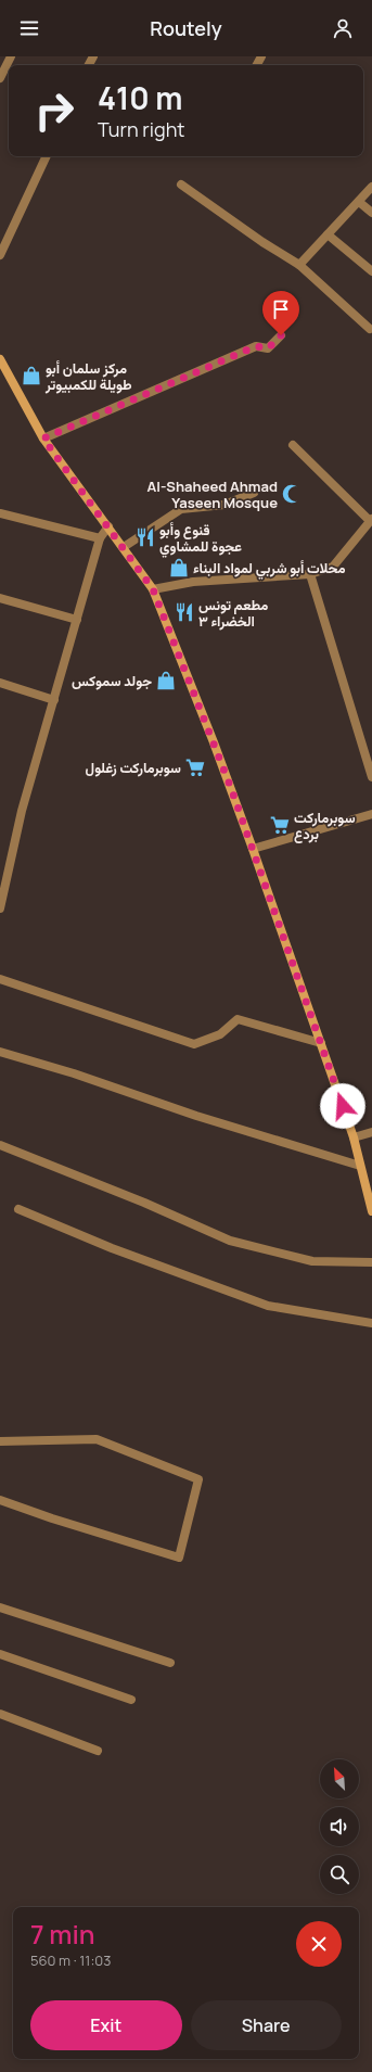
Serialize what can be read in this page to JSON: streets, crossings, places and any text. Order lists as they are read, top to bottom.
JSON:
{
  "places": {
    "shop": ["مركز سلمان أبو طويلة للكمبيوتر", "محلات أبو شربي لمواد البناء", "جولد سموكس"],
    "mosque": ["Al-Shaheed Ahmad Yaseen Mosque"],
    "restaurant": ["قنوع وأبو عجوة للمشاوي", "مطعم تونس الخضراء ٣"],
    "supermarket": ["سوبرماركت زغلول", "سوبرماركت بردع"]
  },
  "north": "top left",
  "page": {
    "header": "Routely",
    "turn": ["410 m", "Turn right"],
    "heading": ["7 min", "560 m · 11:03"],
    "buttons": ["Exit", "Share"]
  }
}
